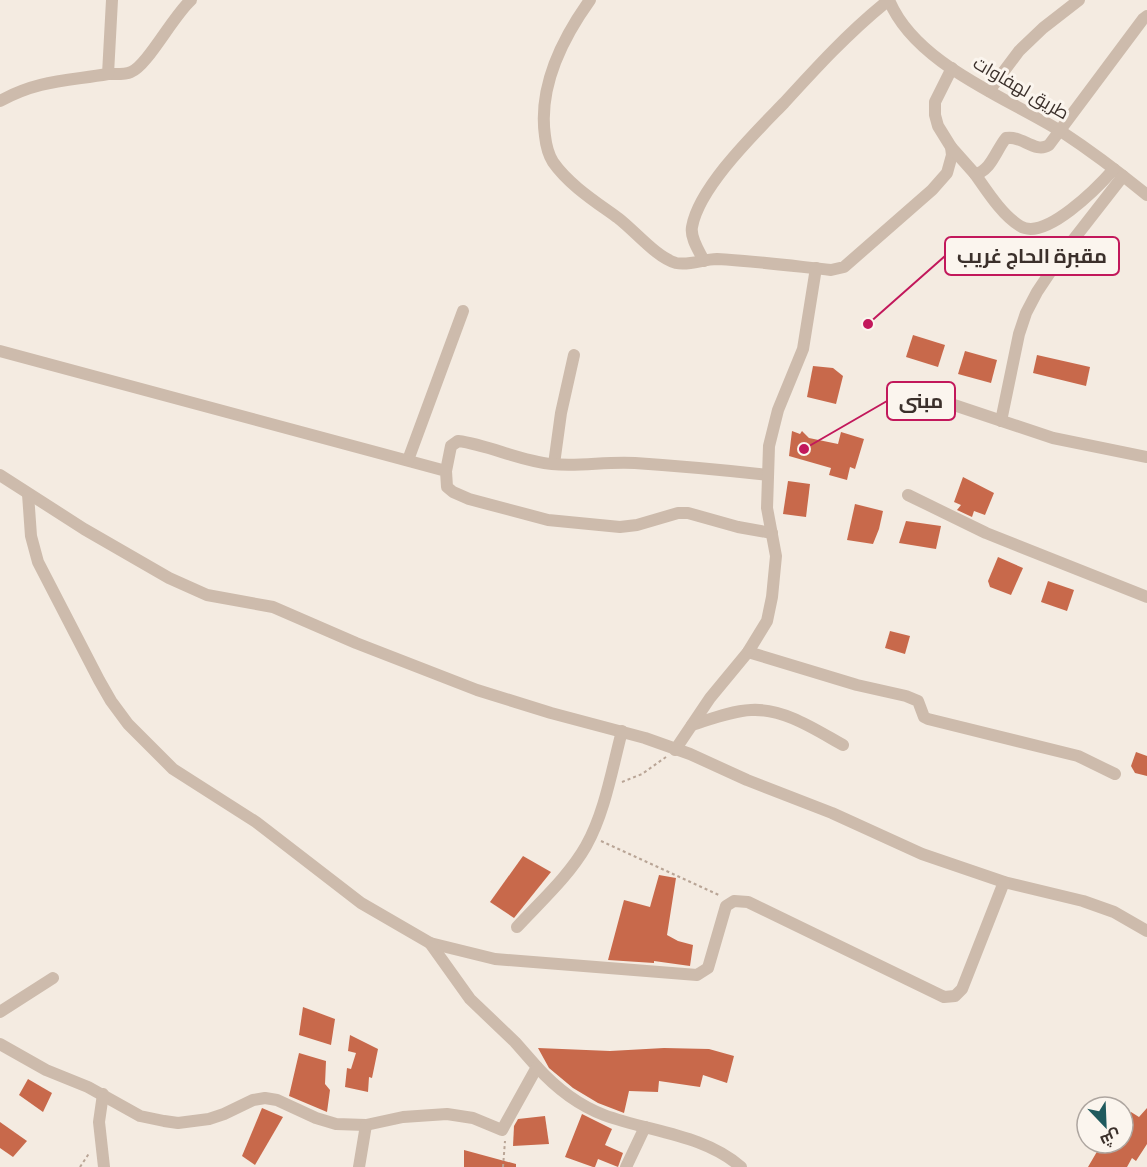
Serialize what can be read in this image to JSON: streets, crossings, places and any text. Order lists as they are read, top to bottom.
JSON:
{
  "streets": {
    "street": ["طريق لهفاوات"]
  },
  "places": ["مقبرة الحاج غريب", "مبنى"],
  "north": "bottom right"
}
